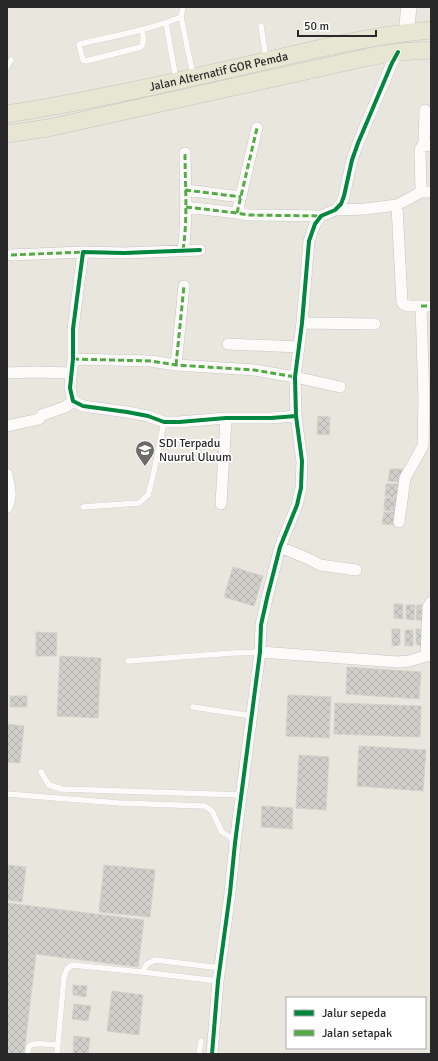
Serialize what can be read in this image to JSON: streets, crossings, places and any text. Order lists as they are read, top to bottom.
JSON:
{
  "streets": {
    "main road": ["Jalan Alternatif GOR Pemda"]
  },
  "places": {
    "school or university": ["SDI Terpadu Nuurul Uluum"]
  },
  "legend": ["Jalur sepeda", "Jalan setapak"],
  "scale_bar": "50 m"
}
